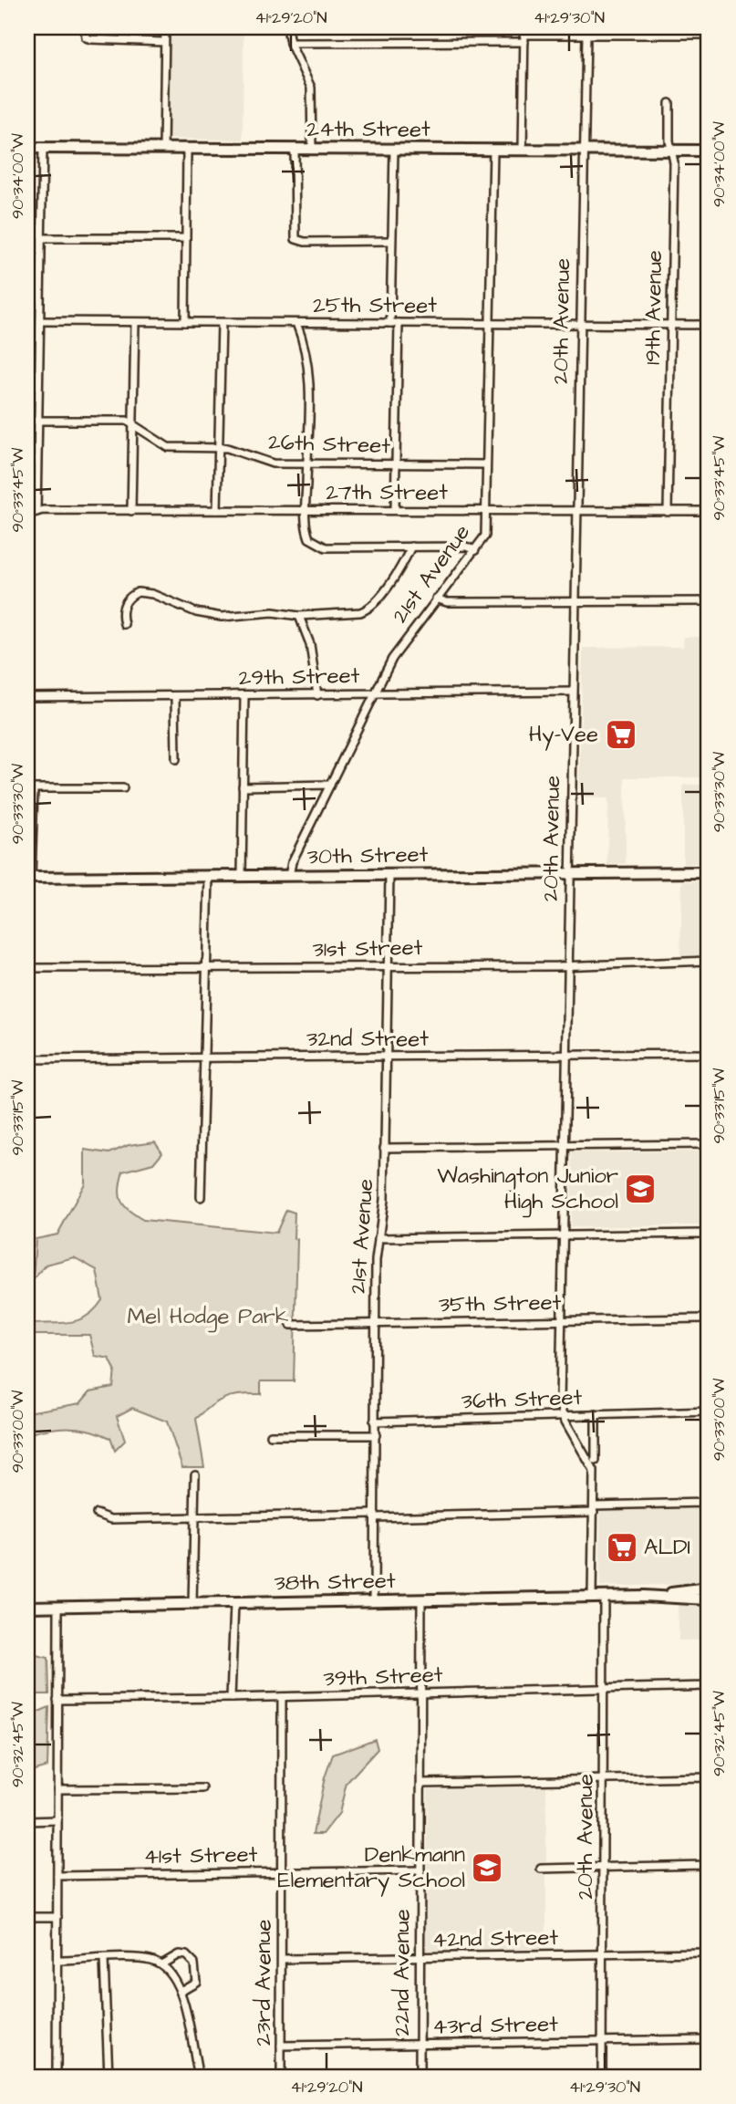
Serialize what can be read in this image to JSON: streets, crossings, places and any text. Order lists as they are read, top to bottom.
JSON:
{
  "streets": {
    "street": [
      "24th Street",
      "25th Street",
      "19th Avenue",
      "20th Avenue",
      "26th Street",
      "27th Street",
      "21st Avenue",
      "29th Street",
      "30th Street",
      "31st Street",
      "32nd Street",
      "35th Street",
      "36th Street",
      "38th Street",
      "39th Street",
      "41st Street",
      "42nd Street",
      "22nd Avenue",
      "23rd Avenue",
      "43rd Street"
    ]
  },
  "crossings": [
    ["24th Street", "19th Avenue"],
    ["24th Street", "20th Avenue"],
    ["24th Street", "21st Avenue"],
    ["25th Street", "19th Avenue"],
    ["25th Street", "20th Avenue"],
    ["25th Street", "21st Avenue"],
    ["19th Avenue", "27th Street"],
    ["20th Avenue", "27th Street"],
    ["20th Avenue", "29th Street"],
    ["20th Avenue", "30th Street"],
    ["20th Avenue", "31st Street"],
    ["20th Avenue", "32nd Street"],
    ["20th Avenue", "35th Street"],
    ["20th Avenue", "36th Street"],
    ["20th Avenue", "38th Street"],
    ["20th Avenue", "39th Street"],
    ["20th Avenue", "42nd Street"],
    ["20th Avenue", "43rd Street"],
    ["26th Street", "21st Avenue"],
    ["27th Street", "21st Avenue"],
    ["21st Avenue", "29th Street"],
    ["21st Avenue", "30th Street"],
    ["21st Avenue", "31st Street"],
    ["21st Avenue", "32nd Street"],
    ["21st Avenue", "35th Street"],
    ["21st Avenue", "36th Street"],
    ["21st Avenue", "38th Street"],
    ["38th Street", "22nd Avenue"],
    ["39th Street", "22nd Avenue"],
    ["39th Street", "23rd Avenue"],
    ["41st Street", "22nd Avenue"],
    ["41st Street", "23rd Avenue"],
    ["42nd Street", "22nd Avenue"],
    ["42nd Street", "23rd Avenue"],
    ["22nd Avenue", "43rd Street"],
    ["23rd Avenue", "43rd Street"]
  ],
  "parks": ["Mel Hodge Park"],
  "places": {
    "supermarket": ["Hy-Vee", "ALDI"],
    "school or university": ["Washington Junior High School", "Denkmann Elementary School"]
  },
  "coordinates": [
    "41°29'20\"N",
    "41°29'30\"N",
    "90°34'00\"W",
    "90°33'45\"W",
    "90°33'30\"W",
    "90°33'15\"W",
    "90°33'00\"W",
    "90°32'45\"W"
  ]
}
